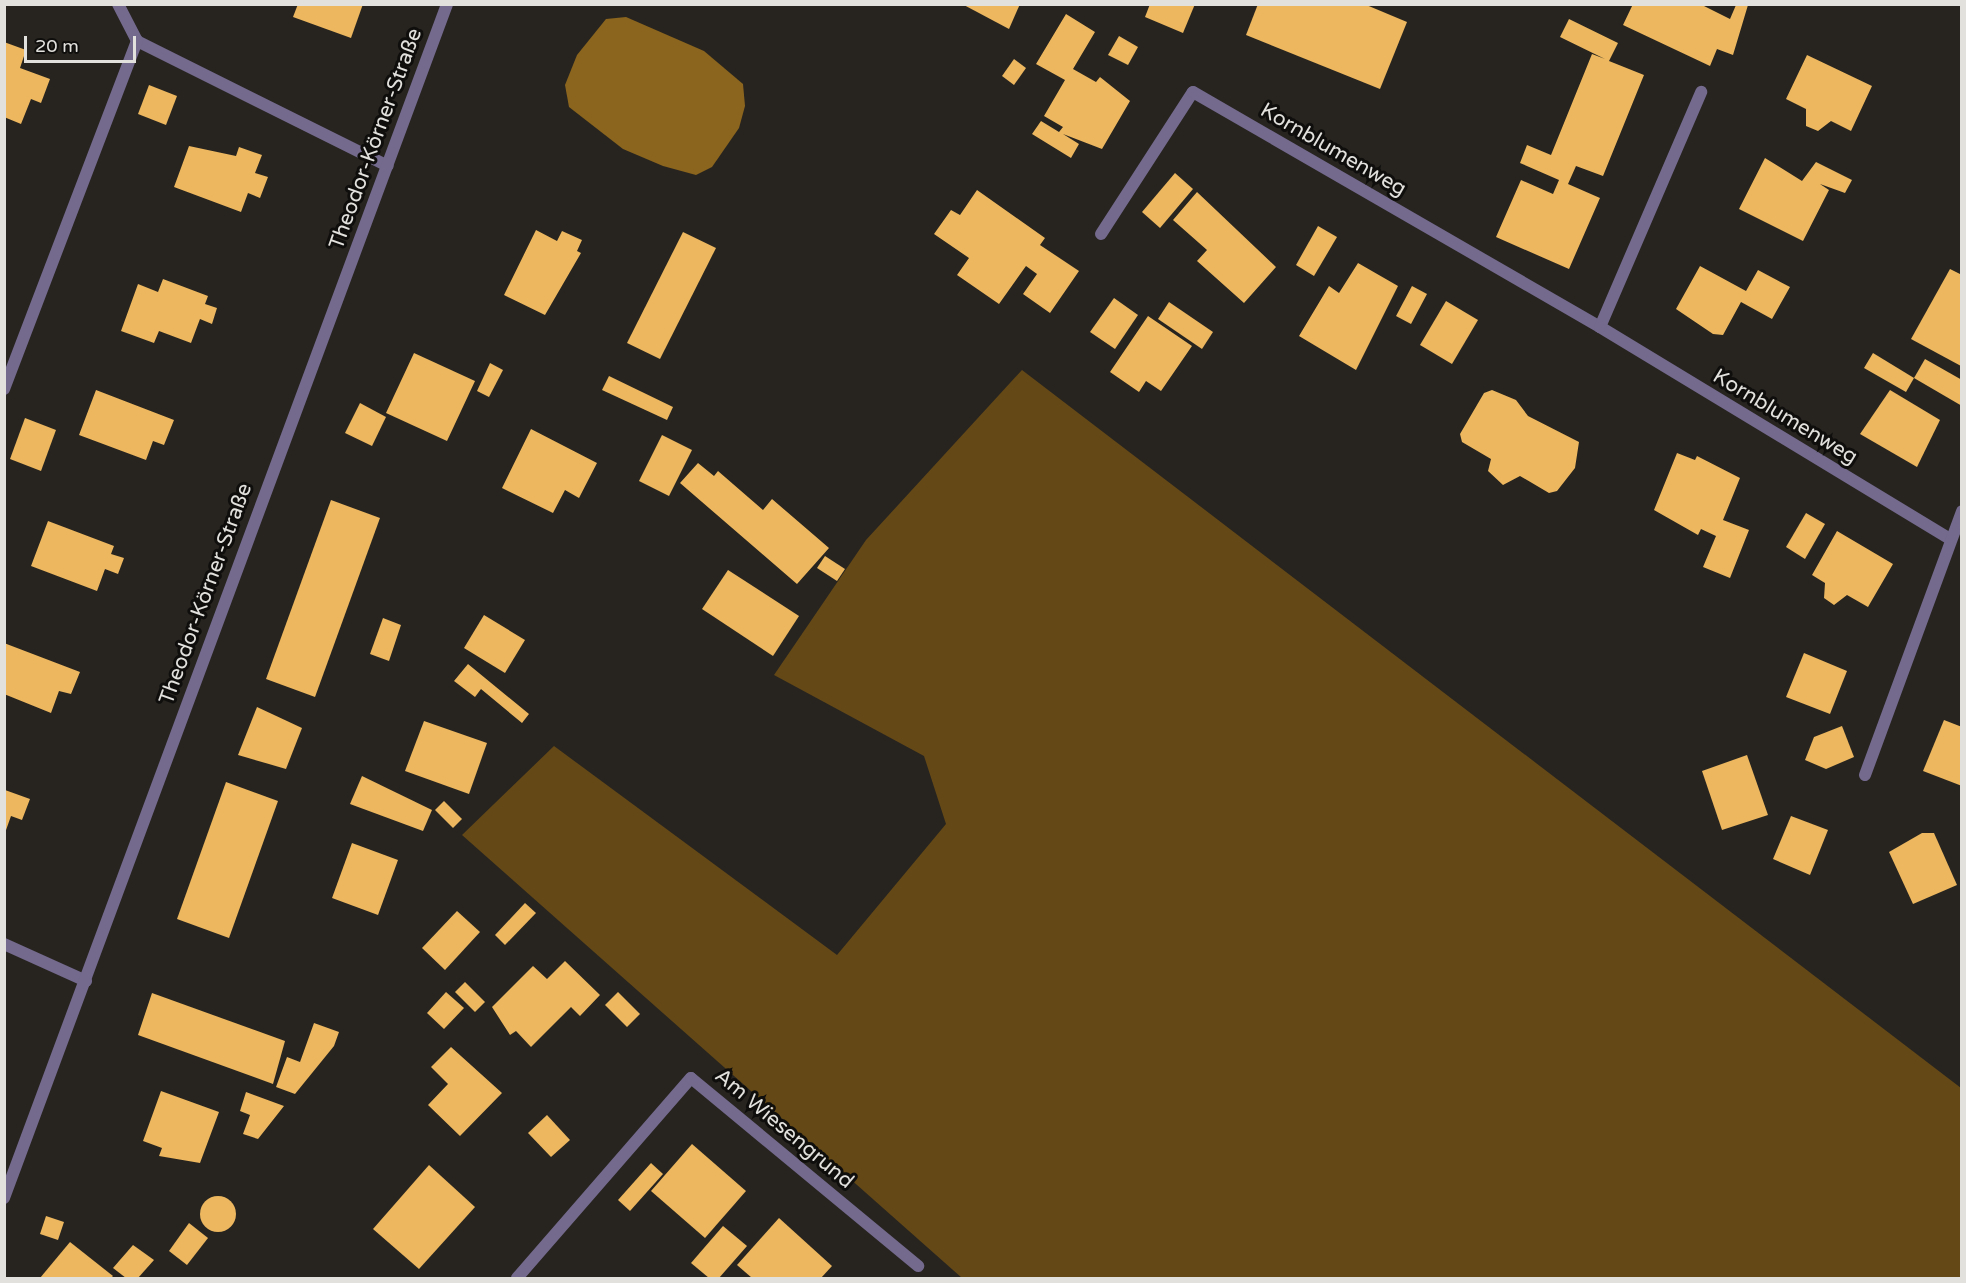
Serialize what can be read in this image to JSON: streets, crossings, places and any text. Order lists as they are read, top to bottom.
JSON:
{
  "streets": {
    "street": ["Theodor-Körner-Straße", "Kornblumenweg", "Am Wiesengrund"]
  },
  "scale_bar": "20 m"
}
